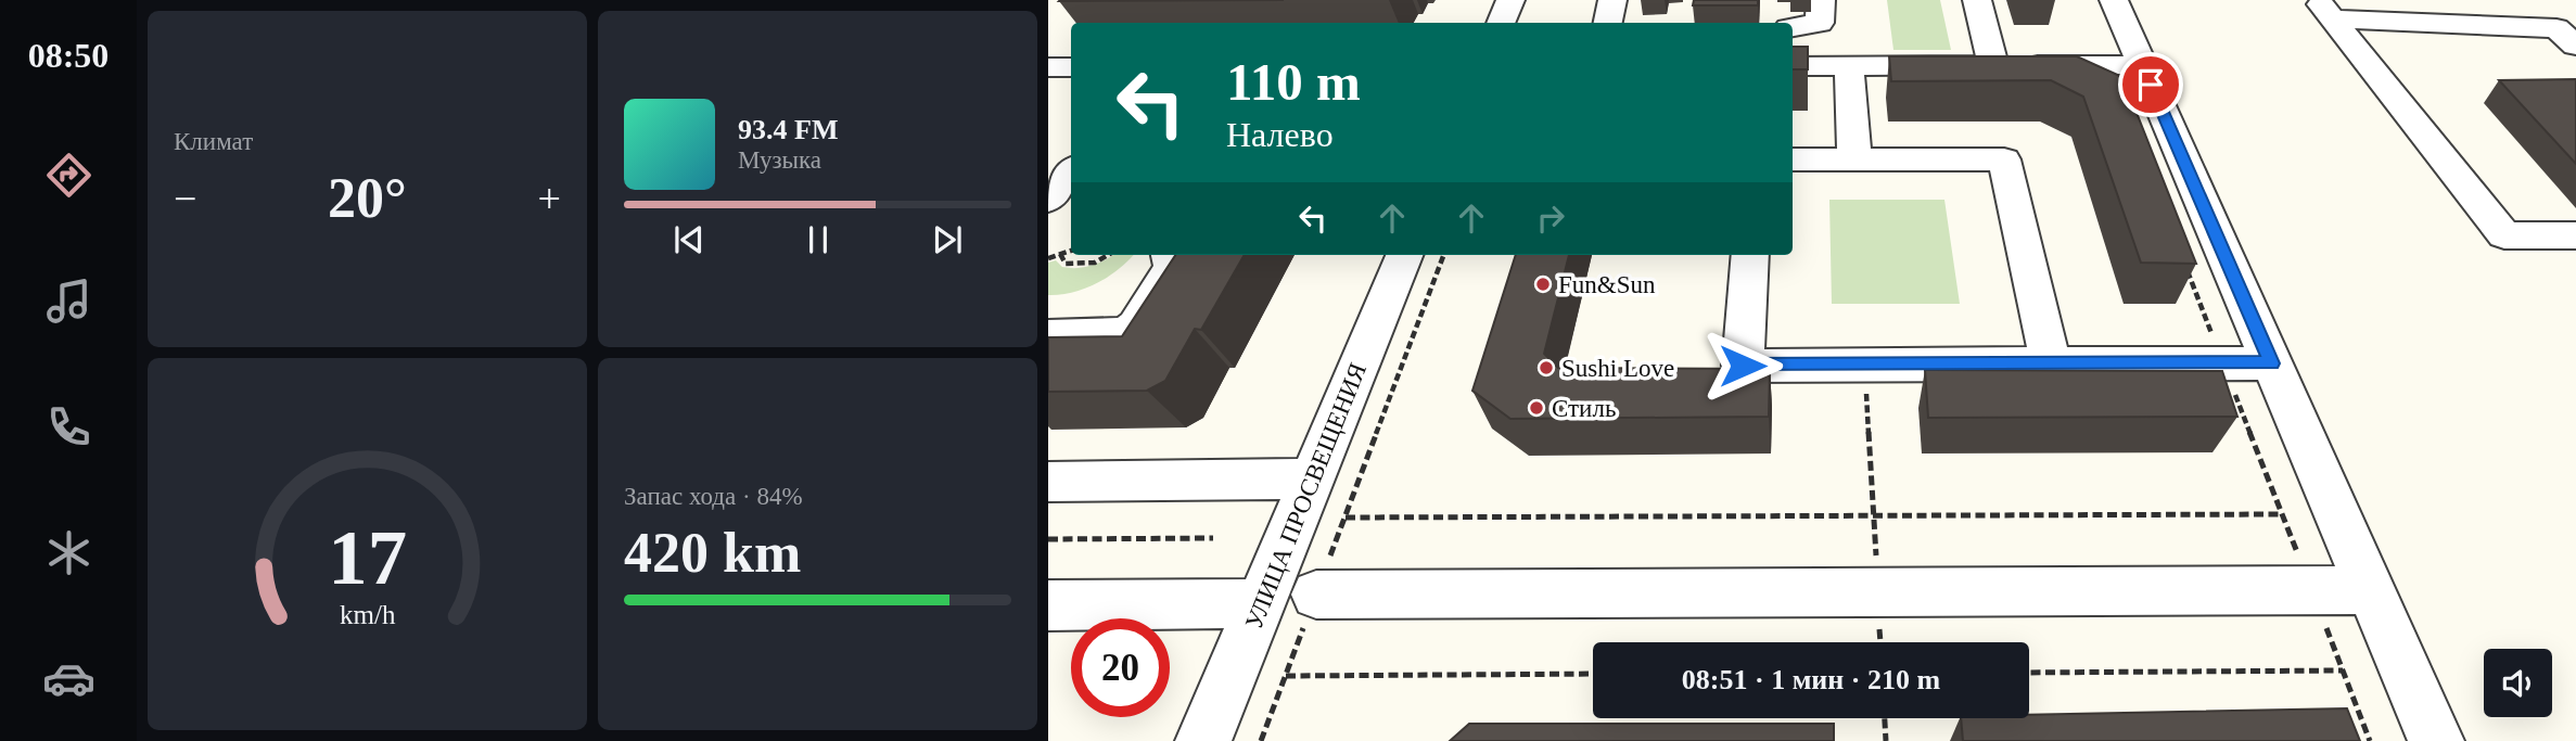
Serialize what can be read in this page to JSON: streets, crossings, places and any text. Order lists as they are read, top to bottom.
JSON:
{
  "streets": {
    "street": ["УЛИЦА ПРОСВЕЩЕНИЯ"]
  },
  "places": ["Fun&Sun", "Sushi Love", "Стиль"],
  "page": {
    "tabs": "08:50",
    "tile": [
      "Климат",
      ["Запас хода · 84%", "420 km"]
    ],
    "turn": ["110 m", "Налево"],
    "song": ["93.4 FM", "Музыка"],
    "heat": ["−", "20°", "+"],
    "limit": "20",
    "trip": "08:51 · 1 мин · 210 m",
    "gauge": ["17", "km/h"]
  }
}
